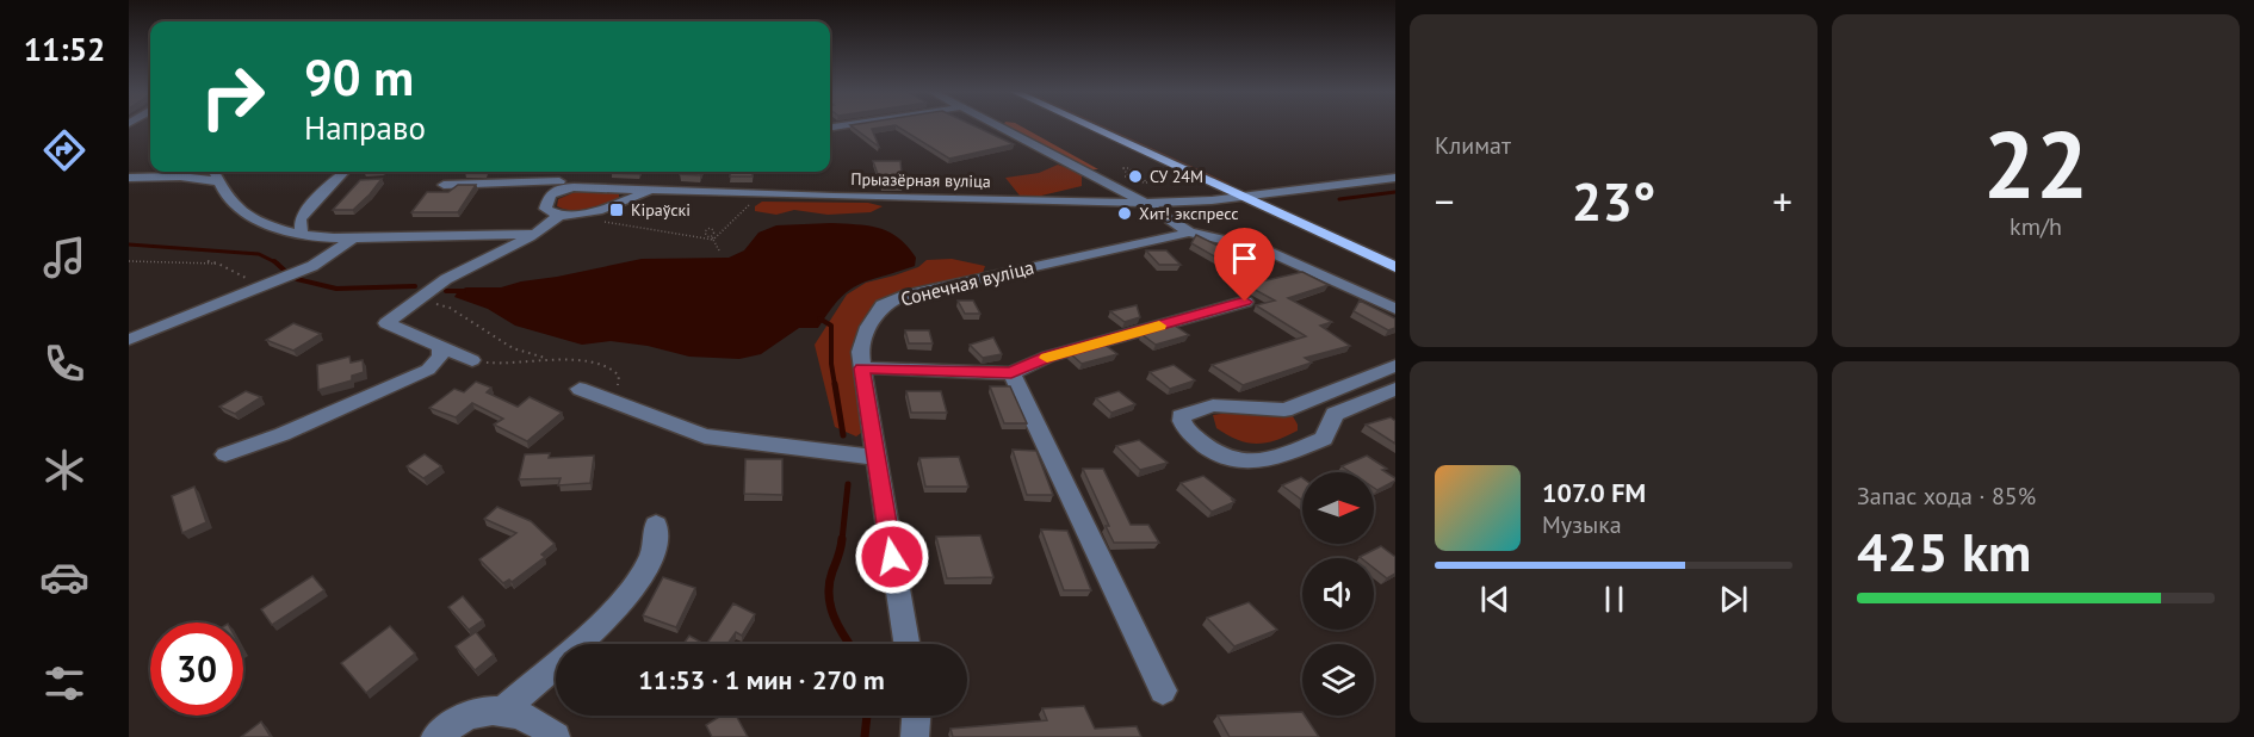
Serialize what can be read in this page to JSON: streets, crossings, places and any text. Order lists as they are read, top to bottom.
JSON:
{
  "streets": {
    "street": ["Прыазёрная вуліца", "Сонечная вуліца"]
  },
  "places": {
    "other": ["СУ 24М", "Хит! экспресс"],
    "transit": ["Кіраўскі"]
  },
  "north": "right",
  "page": {
    "tabs": "11:52",
    "tile": [
      "Климат",
      ["22", "km/h"],
      ["Запас хода · 85%", "425 km"]
    ],
    "turn": ["90 m", "Направо"],
    "heat": ["−", "23°", "+"],
    "song": ["107.0 FM", "Музыка"],
    "limit": "30",
    "trip": "11:53 · 1 мин · 270 m"
  }
}
